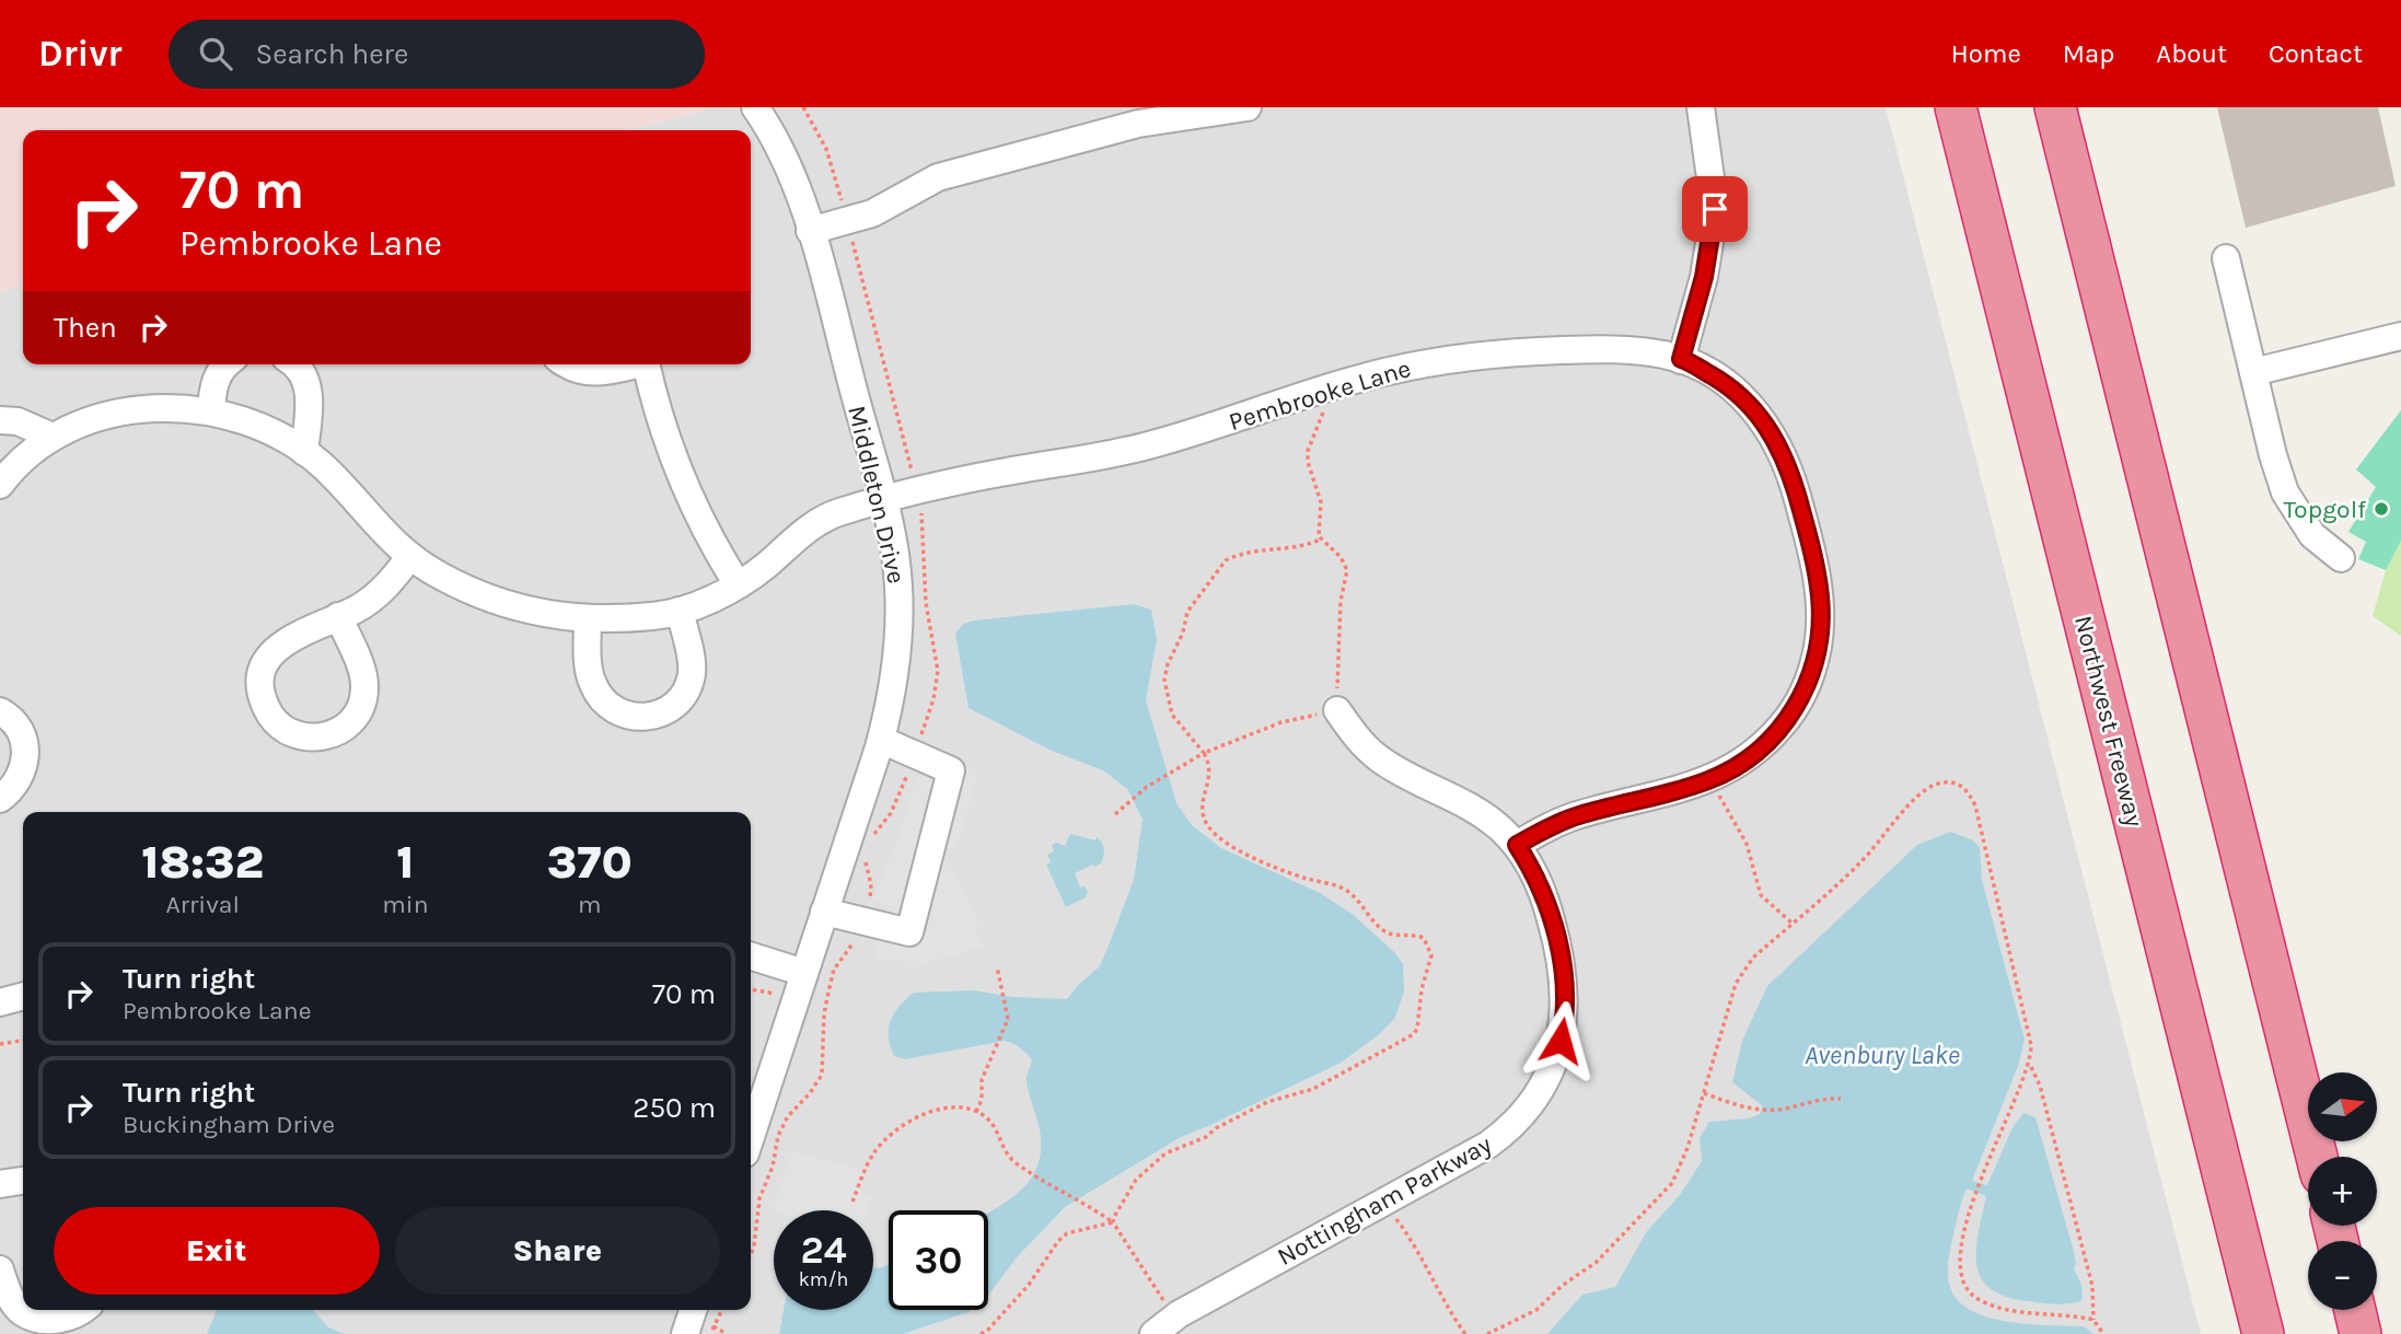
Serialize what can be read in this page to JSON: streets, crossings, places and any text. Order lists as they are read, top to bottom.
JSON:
{
  "streets": {
    "highway": ["Northwest Freeway"],
    "street": ["Pembrooke Lane", "Middleton Drive", "Nottingham Parkway"]
  },
  "crossings": [
    ["Pembrooke Lane", "Middleton Drive"],
    ["Pembrooke Lane", "Nottingham Parkway"]
  ],
  "water": ["Avenbury Lake"],
  "places": ["Topgolf"],
  "north": "right",
  "page": {
    "header": "Drivr",
    "search": "Search here",
    "nav": [
      "Home",
      "Map",
      "About",
      "Contact"
    ],
    "turn": ["70 m", "Pembrooke Lane"],
    "then": "Then",
    "eta": [
      "18:32",
      "Arrival",
      "1",
      "min",
      "370",
      "m"
    ],
    "list": [
      {
        "name": "Turn right",
        "note": "Pembrooke Lane",
        "value": "70 m"
      },
      {
        "name": "Turn right",
        "note": "Buckingham Drive",
        "value": "250 m"
      }
    ],
    "map_buttons": ["+", "−"],
    "buttons": ["Exit", "Share"],
    "speed": "24 km/h",
    "limit": "30"
  }
}
